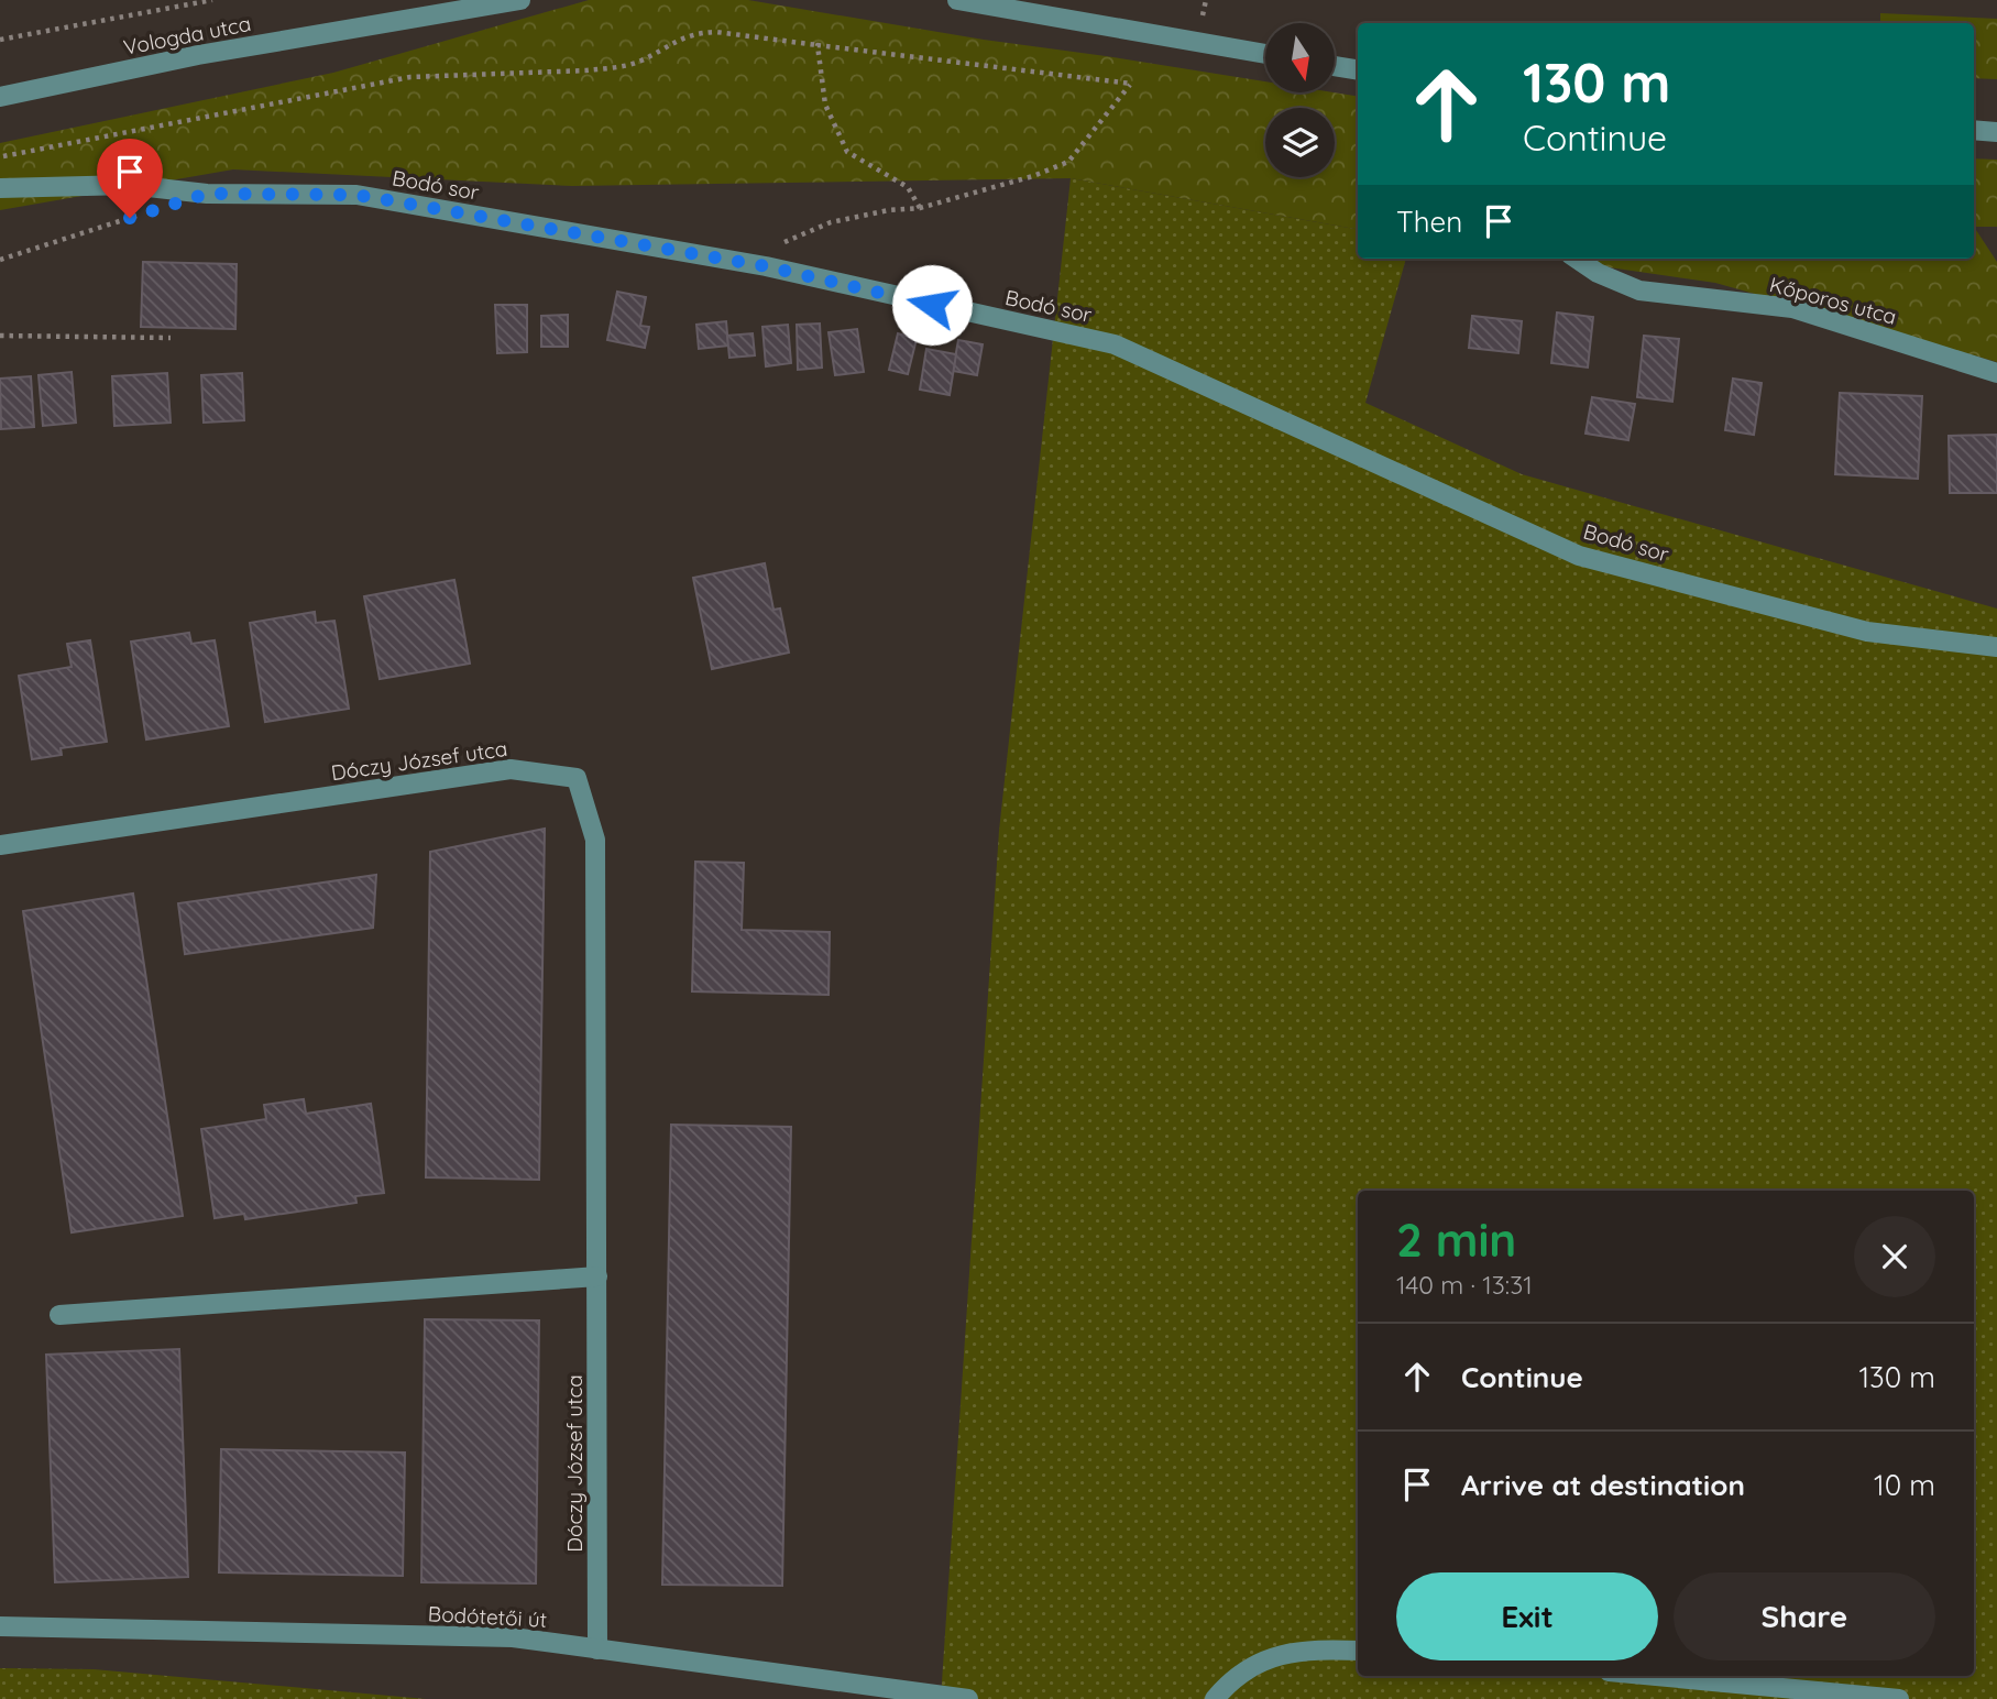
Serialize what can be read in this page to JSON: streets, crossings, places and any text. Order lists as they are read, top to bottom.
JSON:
{
  "streets": {
    "street": [
      "Vologda utca",
      "Bodó sor",
      "Kőporos utca",
      "Dóczy József utca",
      "Bodótetői út"
    ]
  },
  "crossings": [
    ["Dóczy József utca", "Bodótetői út"]
  ],
  "north": "bottom",
  "page": {
    "turn": ["130 m", "Continue"],
    "then": "Then",
    "heading": ["2 min", "140 m · 13:31"],
    "list": [
      {
        "name": "Continue",
        "value": "130 m"
      },
      {
        "name": "Arrive at destination",
        "value": "10 m"
      }
    ],
    "buttons": ["Exit", "Share"]
  }
}
